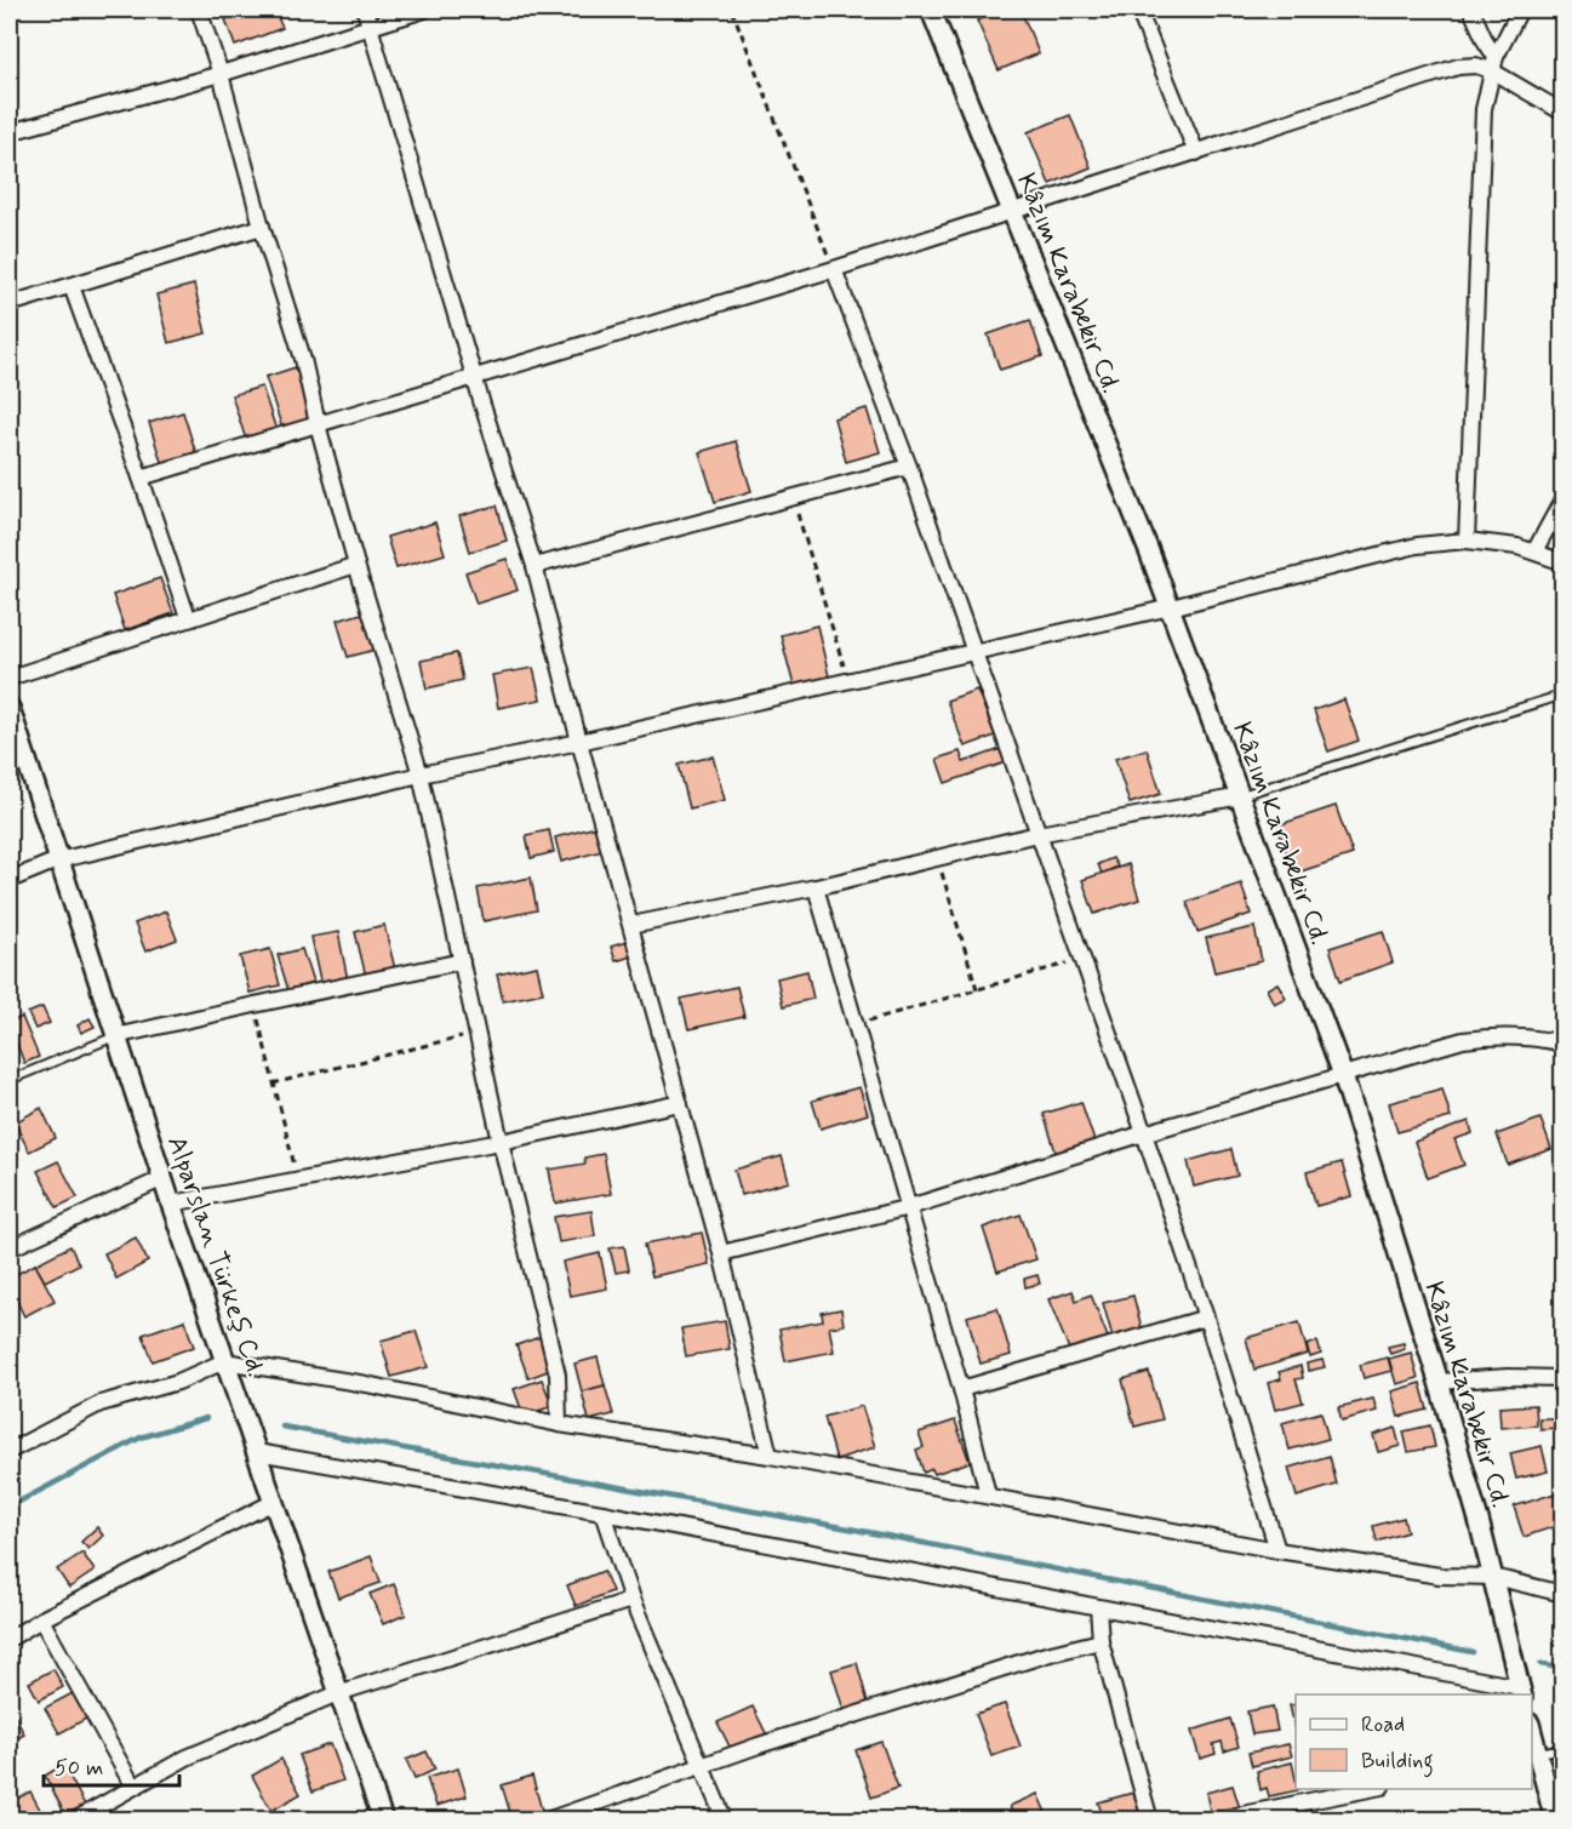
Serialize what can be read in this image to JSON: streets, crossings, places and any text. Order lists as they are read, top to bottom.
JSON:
{
  "streets": {
    "street": ["Kâzım Karabekir Cd.", "Alparslan Türkeş Cd."]
  },
  "legend": ["Road", "Building"],
  "scale_bar": "50 m"
}
